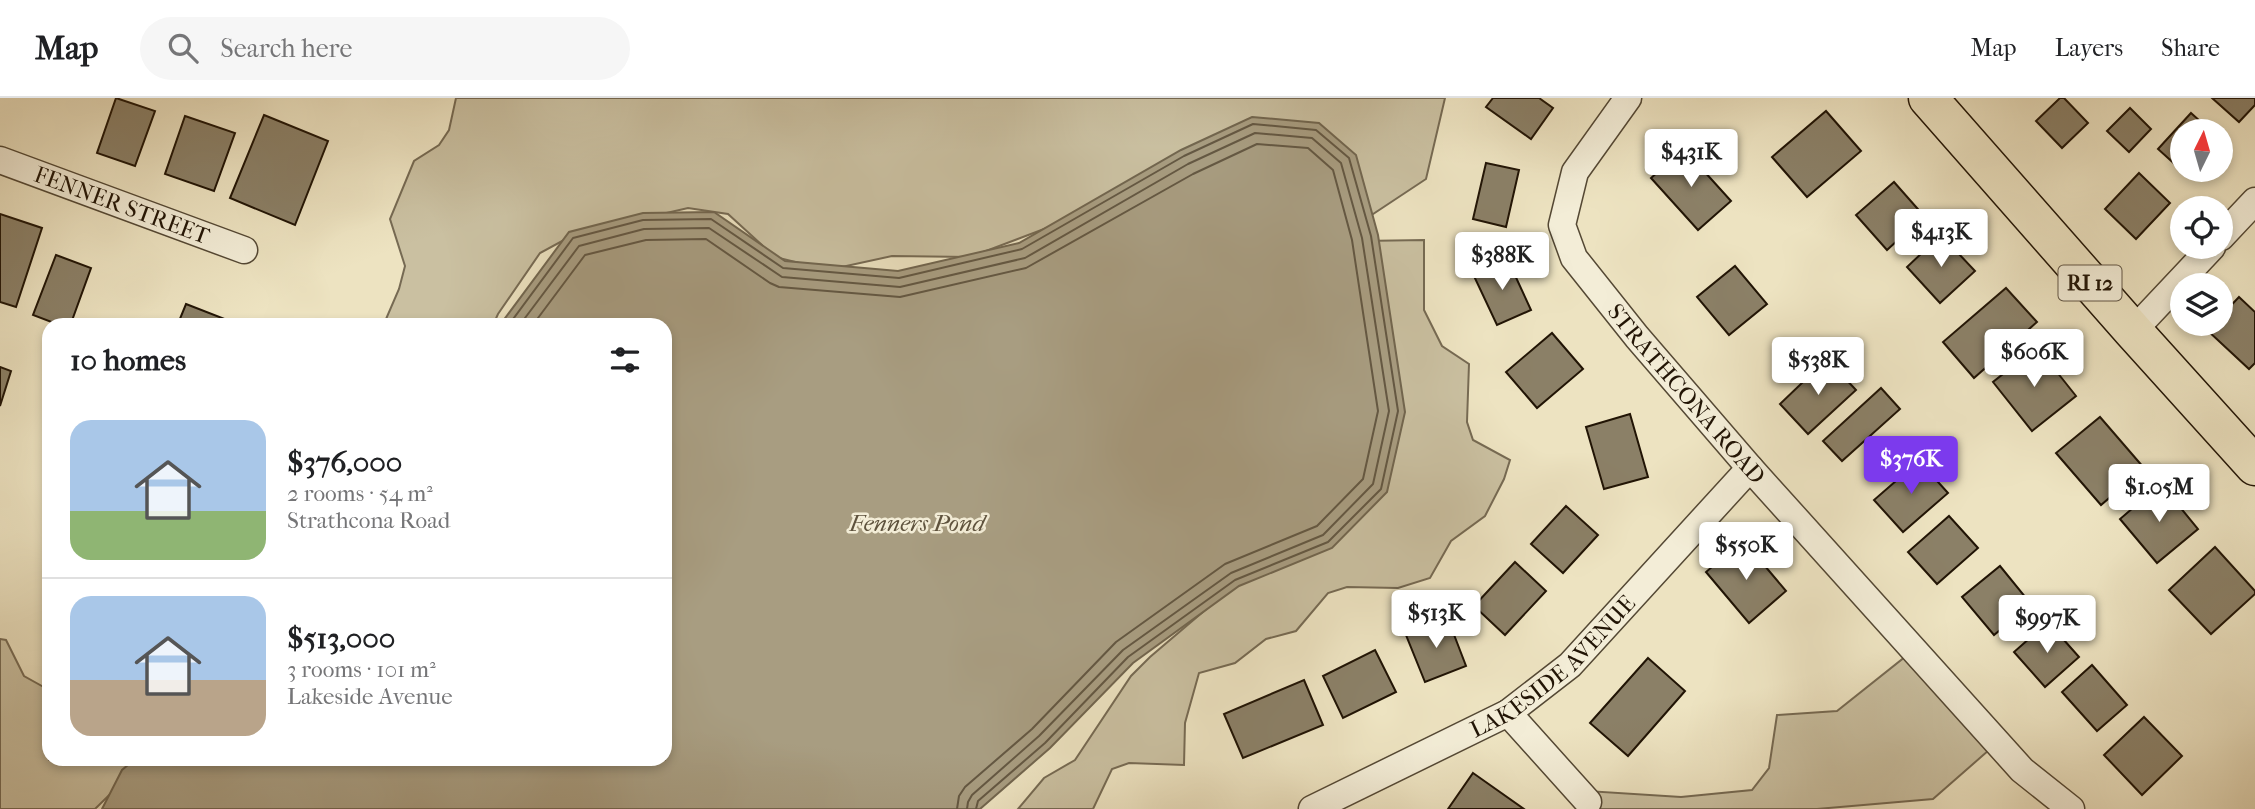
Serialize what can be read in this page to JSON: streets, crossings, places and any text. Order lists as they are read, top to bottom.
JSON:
{
  "streets": {
    "main road": ["RI 12"],
    "street": ["FENNER STREET", "STRATHCONA ROAD", "LAKESIDE AVENUE"]
  },
  "crossings": [
    ["STRATHCONA ROAD", "LAKESIDE AVENUE"]
  ],
  "water": ["Fenners Pond"],
  "north": "top",
  "page": {
    "header": "Map",
    "search": "Search here",
    "nav": ["Map", "Layers", "Share"],
    "price": [
      "$431K",
      "$413K",
      "$388K",
      "$606K",
      "$538K",
      "$376K",
      "$1.05M",
      "$550K",
      "$513K",
      "$997K"
    ],
    "heading": "10 homes",
    "list": [
      {
        "name": "$376,000",
        "note": "2 rooms · 54 m² · Strathcona Road"
      },
      {
        "name": "$513,000",
        "note": "3 rooms · 101 m² · Lakeside Avenue"
      }
    ]
  }
}
